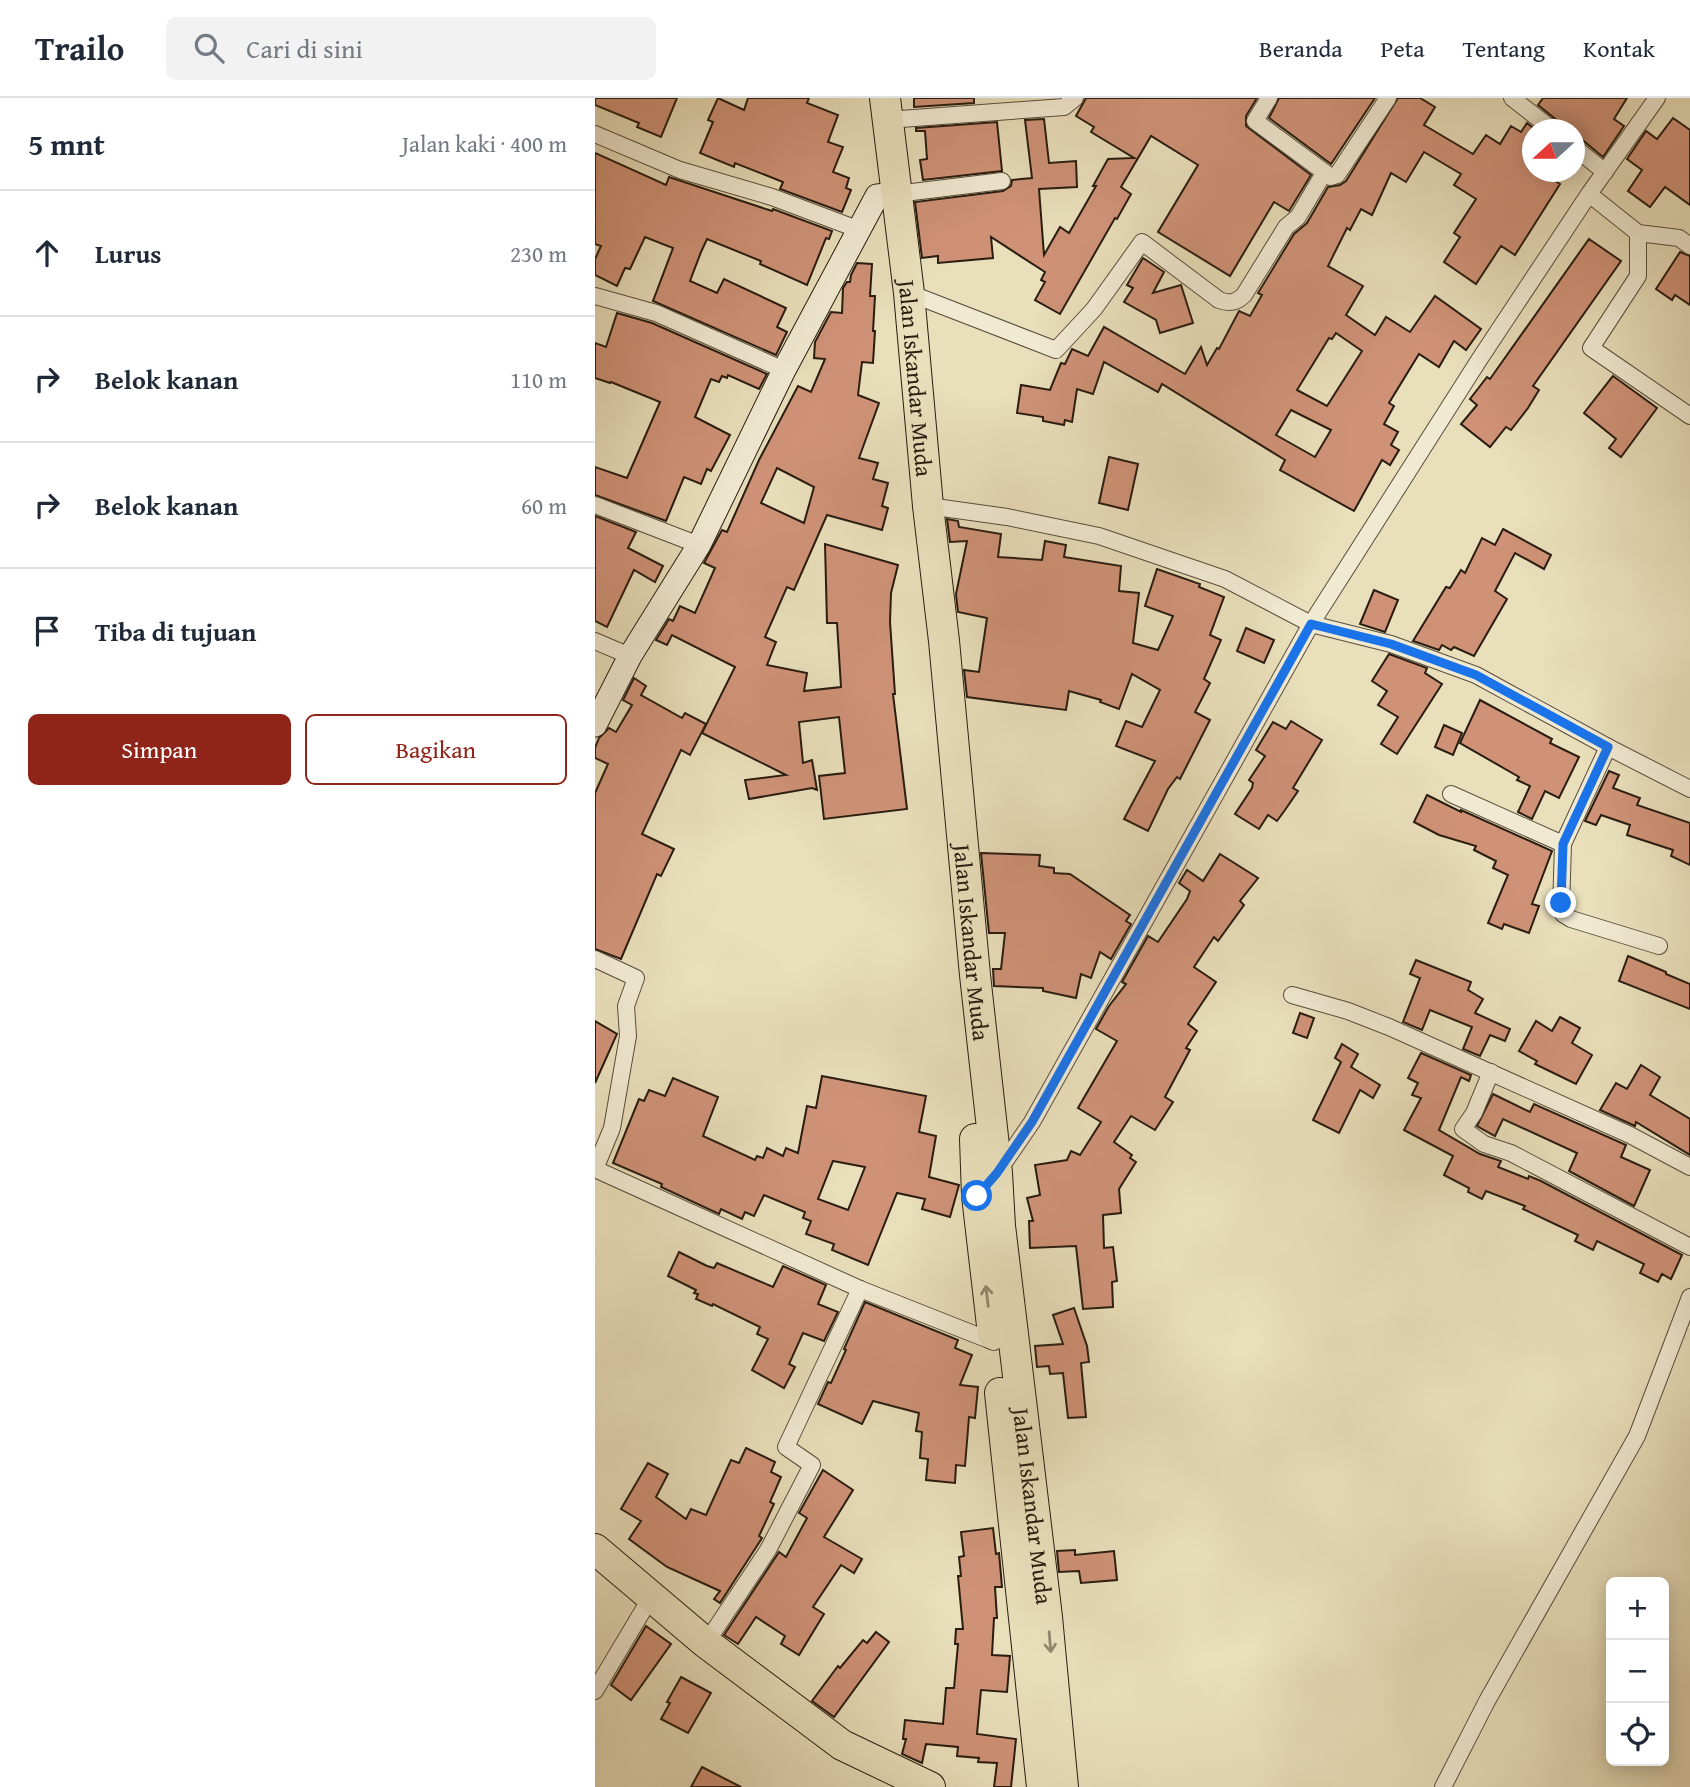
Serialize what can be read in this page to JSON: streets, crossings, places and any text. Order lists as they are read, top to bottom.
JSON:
{
  "streets": {
    "highway": ["Jalan Iskandar Muda"]
  },
  "north": "left",
  "page": {
    "header": "Trailo",
    "search": "Cari di sini",
    "nav": [
      "Beranda",
      "Peta",
      "Tentang",
      "Kontak"
    ],
    "heading": ["5 mnt", "Jalan kaki · 400 m"],
    "list": [
      ["Lurus", "230 m"],
      ["Belok kanan", "110 m"],
      ["Belok kanan", "60 m"],
      "Tiba di tujuan"
    ],
    "buttons": ["Simpan", "Bagikan"],
    "map_buttons": ["+", "−"]
  }
}
